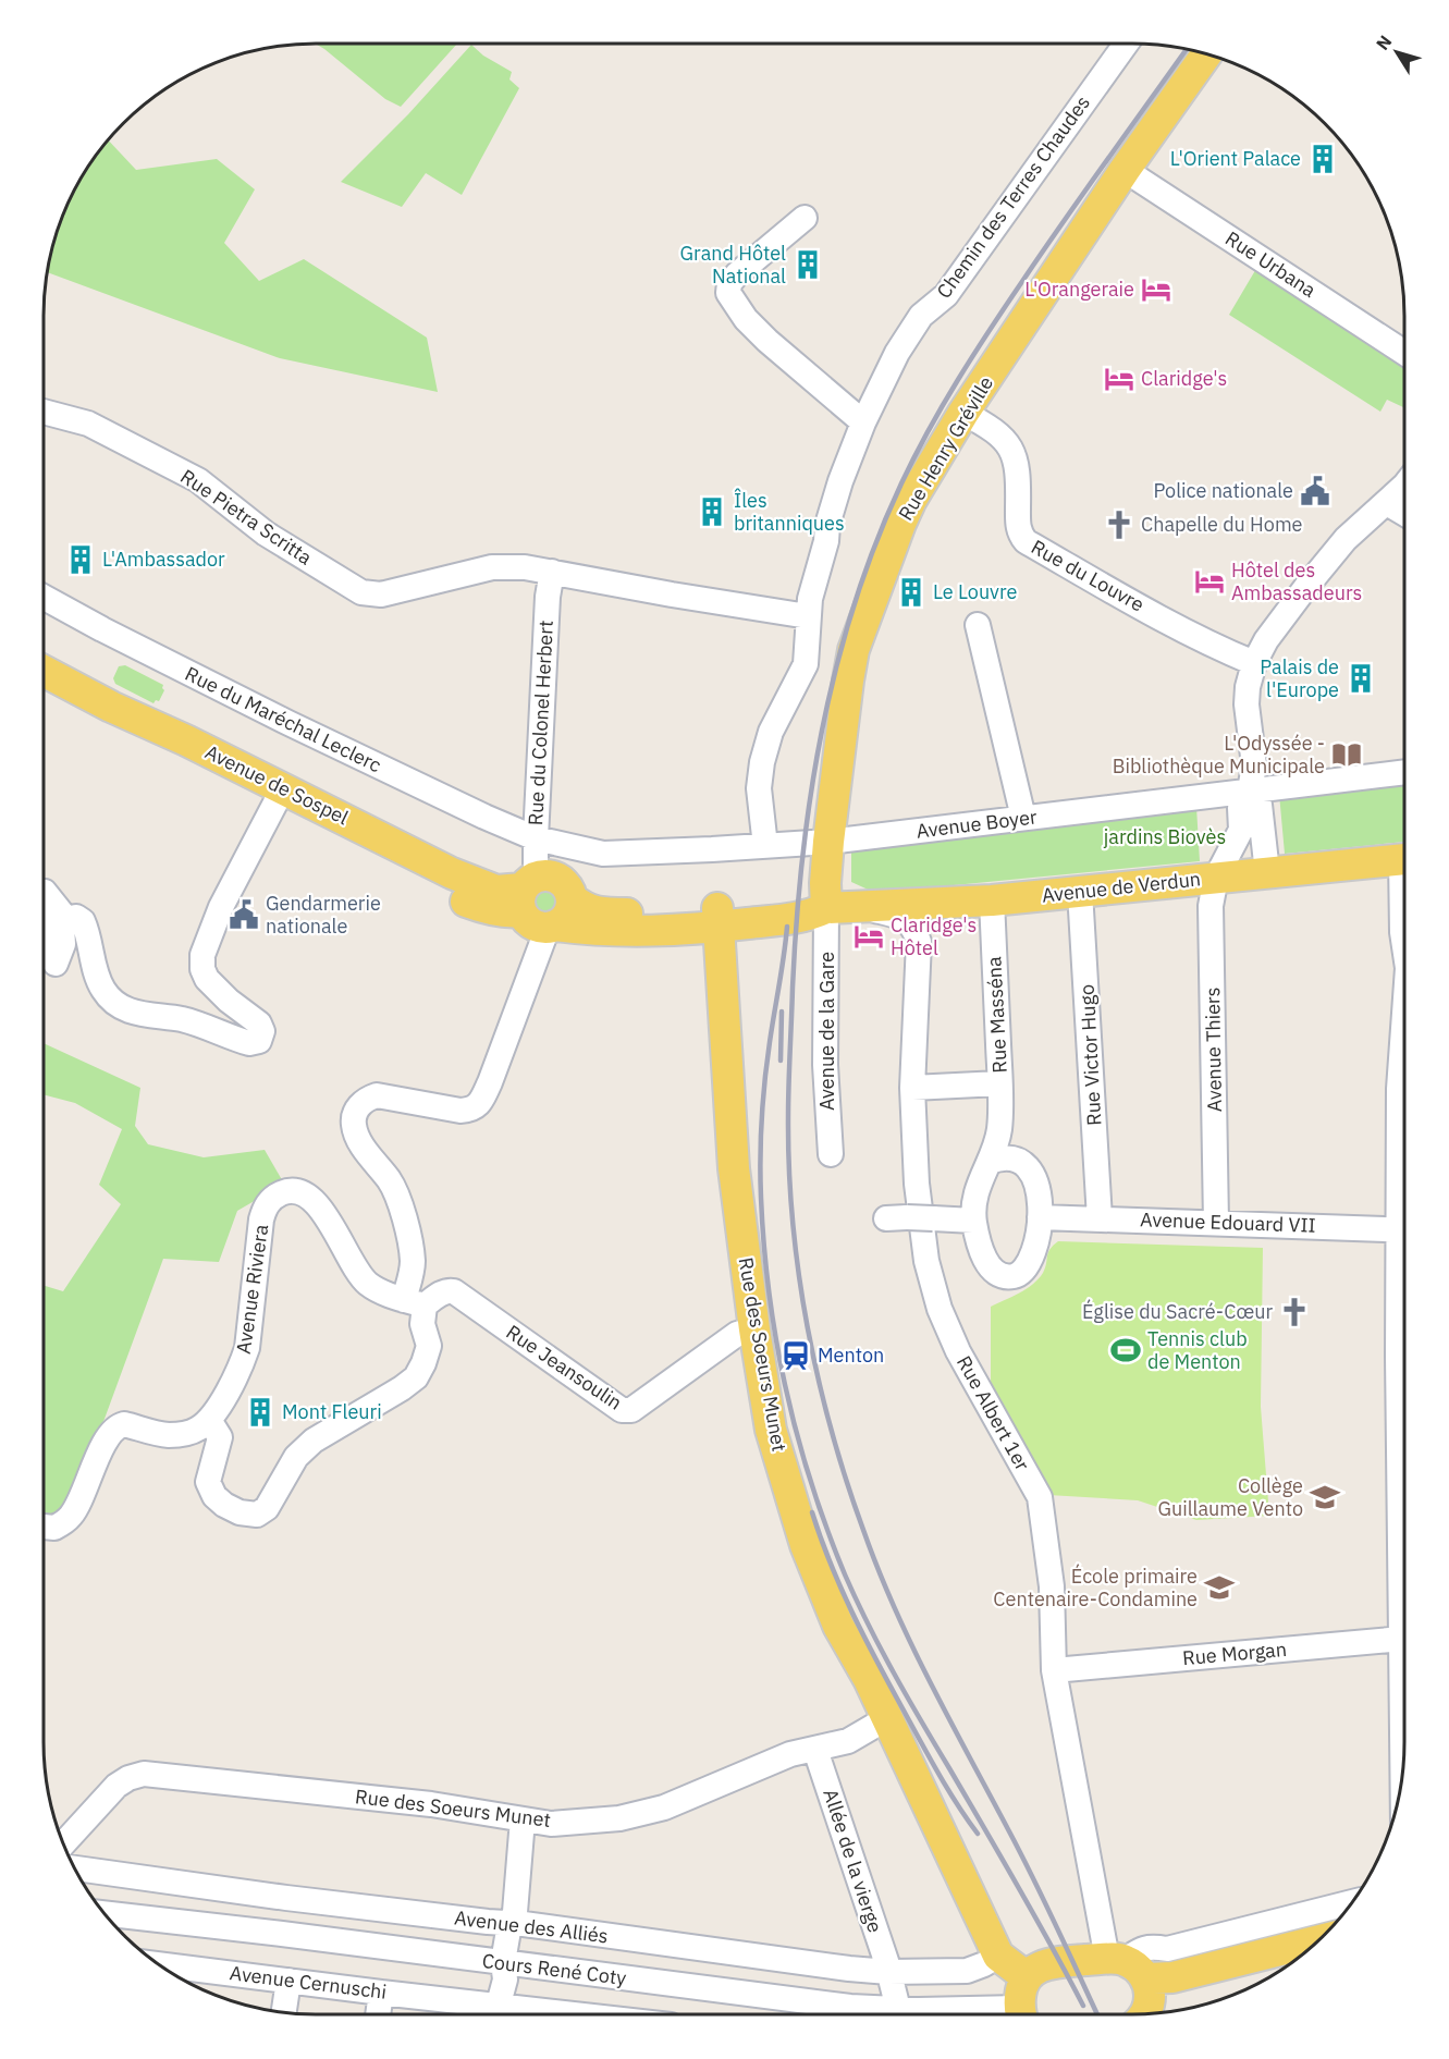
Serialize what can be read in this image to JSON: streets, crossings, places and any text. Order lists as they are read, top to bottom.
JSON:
{
  "streets": {
    "main road": [
      "Rue Henry Gréville",
      "Avenue de Sospel",
      "Avenue de Verdun",
      "Rue des Soeurs Munet",
      "Cours René Coty"
    ],
    "street": [
      "Chemin des Terres Chaudes",
      "Rue Urbana",
      "Rue Pietra Scritta",
      "Rue du Louvre",
      "Rue du Maréchal Leclerc",
      "Rue du Colonel Herbert",
      "Avenue Boyer",
      "Rue Masséna",
      "Avenue de la Gare",
      "Avenue Thiers",
      "Rue Victor Hugo",
      "Avenue Edouard VII",
      "Avenue Riviera",
      "Rue Jeansoulin",
      "Rue Albert 1er",
      "Rue Morgan",
      "Allée de la vierge",
      "Avenue des Alliés",
      "Avenue Cernuschi"
    ]
  },
  "crossings": [
    ["Chemin des Terres Chaudes", "Rue Pietra Scritta"],
    ["Chemin des Terres Chaudes", "Avenue Boyer"],
    ["Rue Urbana", "Rue Henry Gréville"],
    ["Rue Henry Gréville", "Rue du Louvre"],
    ["Rue Henry Gréville", "Avenue Boyer"],
    ["Rue Henry Gréville", "Avenue de Verdun"],
    ["Rue Henry Gréville", "Avenue de la Gare"],
    ["Rue Pietra Scritta", "Rue du Colonel Herbert"],
    ["Rue du Louvre", "Avenue Thiers"],
    ["Rue du Maréchal Leclerc", "Rue du Colonel Herbert"],
    ["Rue du Maréchal Leclerc", "Avenue Boyer"],
    ["Rue du Colonel Herbert", "Avenue de Sospel"],
    ["Rue du Colonel Herbert", "Avenue Boyer"],
    ["Rue du Colonel Herbert", "Avenue de Verdun"],
    ["Avenue de Sospel", "Avenue de Verdun"],
    ["Avenue Boyer", "Avenue Thiers"],
    ["Avenue de Verdun", "Rue Masséna"],
    ["Avenue de Verdun", "Avenue de la Gare"],
    ["Avenue de Verdun", "Avenue Thiers"],
    ["Avenue de Verdun", "Rue Victor Hugo"],
    ["Avenue de Verdun", "Rue des Soeurs Munet"],
    ["Avenue de Verdun", "Rue Albert 1er"],
    ["Avenue Thiers", "Avenue Edouard VII"],
    ["Rue Victor Hugo", "Avenue Edouard VII"],
    ["Avenue Riviera", "Rue Jeansoulin"],
    ["Rue des Soeurs Munet", "Rue Jeansoulin"],
    ["Rue des Soeurs Munet", "Allée de la vierge"],
    ["Rue Albert 1er", "Rue Morgan"],
    ["Allée de la vierge", "Avenue des Alliés"],
    ["Allée de la vierge", "Cours René Coty"]
  ],
  "parks": ["jardins Biovès"],
  "places": {
    "building": [
      "L'Orient Palace",
      "Grand Hôtel National",
      "Îles britanniques",
      "L'Ambassador",
      "Le Louvre",
      "Palais de l'Europe",
      "Mont Fleuri"
    ],
    "hotel": [
      "L'Orangeraie",
      "Claridge's",
      "Hôtel des Ambassadeurs",
      "Claridge's Hôtel"
    ],
    "public building": ["Police nationale", "Gendarmerie nationale"],
    "church": ["Chapelle du Home", "Église du Sacré-Cœur"],
    "library": ["L'Odyssée - Bibliothèque Municipale"],
    "sports": ["Tennis club de Menton"],
    "station": ["Menton"],
    "school or university": ["Collège Guillaume Vento", "École primaire Centenaire-Condamine"]
  },
  "north": "top left"
}
